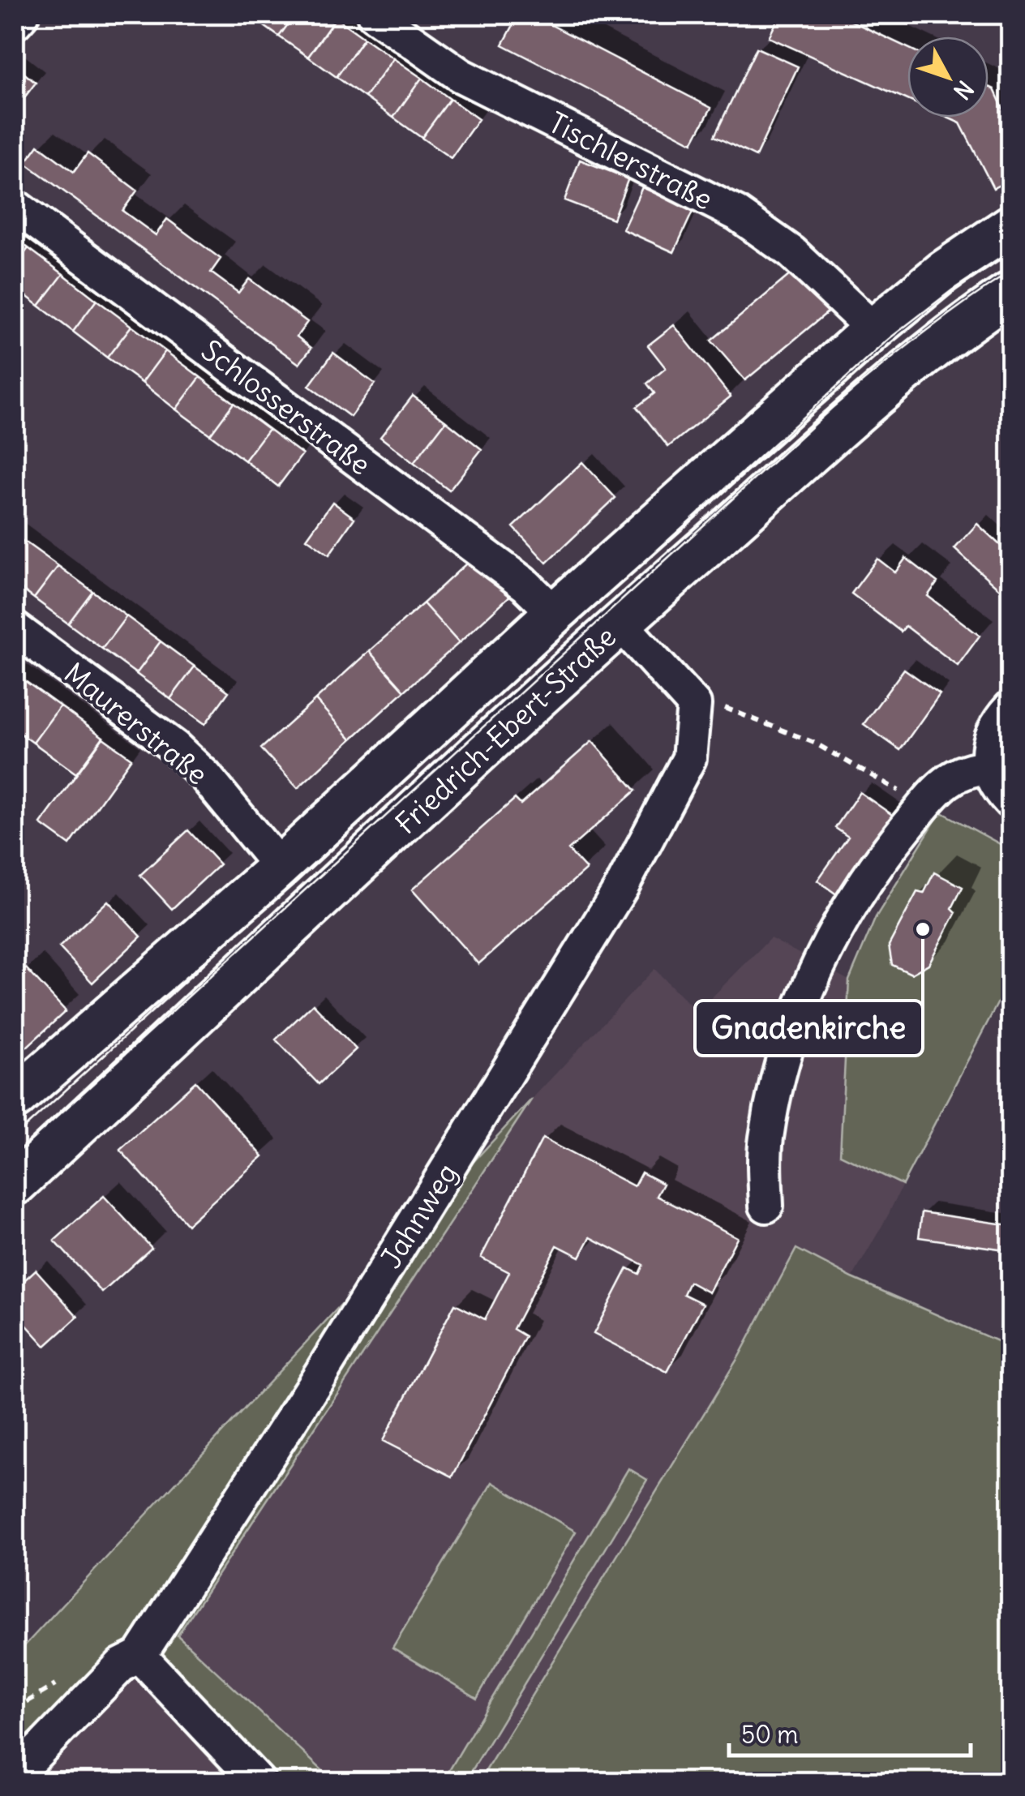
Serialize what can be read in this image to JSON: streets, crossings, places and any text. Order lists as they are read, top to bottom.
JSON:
{
  "streets": {
    "main road": ["Friedrich-Ebert-Straße"],
    "street": [
      "Tischlerstraße",
      "Schlosserstraße",
      "Maurerstraße",
      "Jahnweg"
    ]
  },
  "crossings": [
    ["Tischlerstraße", "Friedrich-Ebert-Straße"],
    ["Schlosserstraße", "Friedrich-Ebert-Straße"],
    ["Maurerstraße", "Friedrich-Ebert-Straße"]
  ],
  "places": ["Gnadenkirche"],
  "scale_bar": "50 m",
  "north": "bottom right"
}
